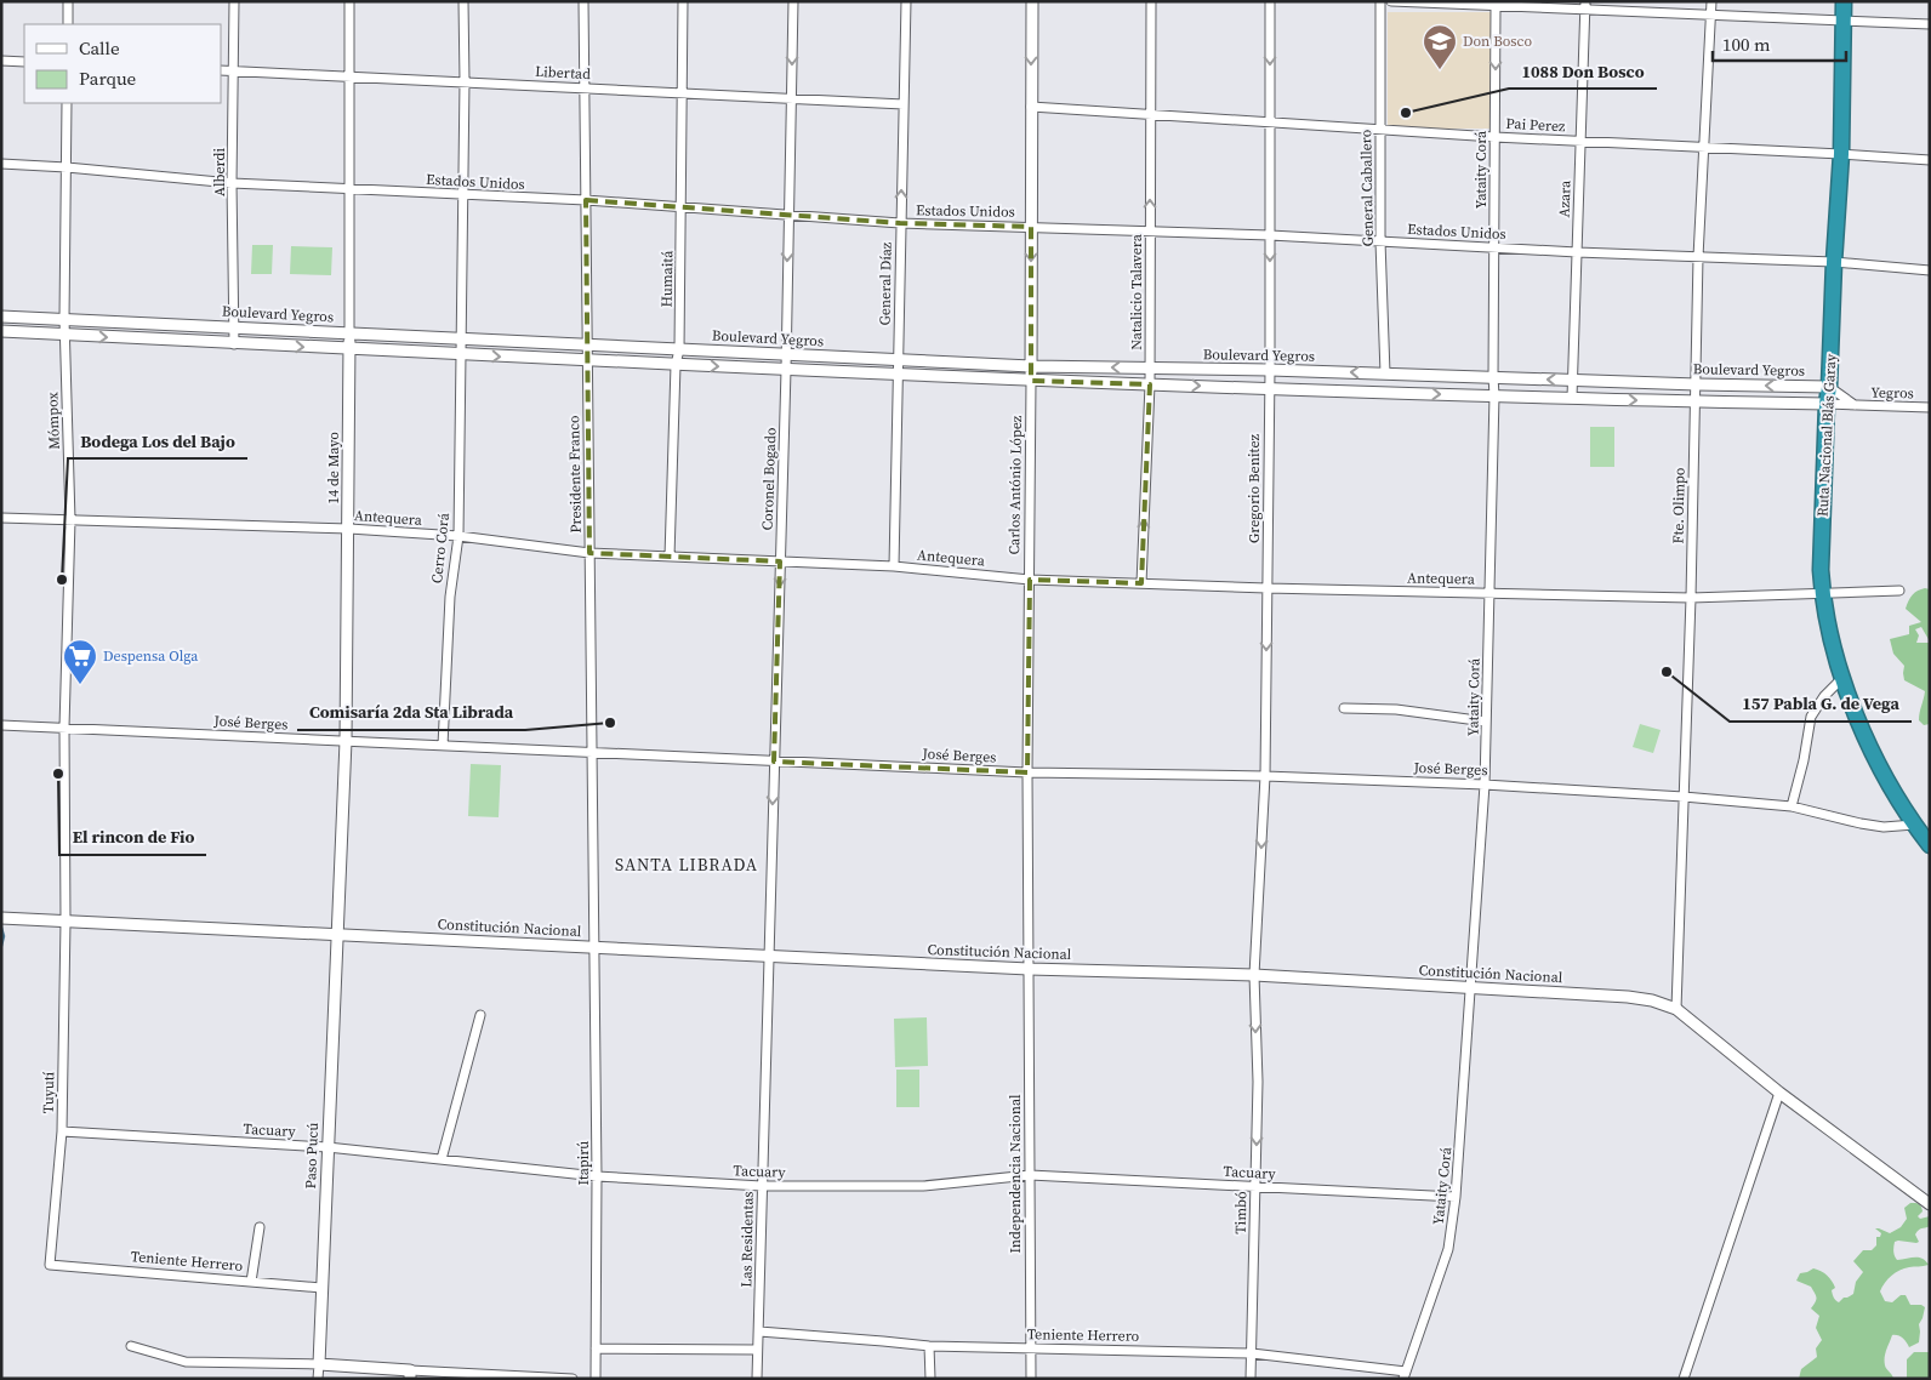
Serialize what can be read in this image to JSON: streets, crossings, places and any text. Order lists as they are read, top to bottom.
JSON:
{
  "streets": {
    "highway": ["Ruta Nacional Blás Garay"],
    "main road": [
      "Boulevard Yegros",
      "14 de Mayo",
      "Carlos António López",
      "Constitución Nacional",
      "Paso Pucú"
    ],
    "street": [
      "Libertad",
      "Pai Perez",
      "Yataity Corá",
      "Alberdi",
      "Estados Unidos",
      "General Caballero",
      "Azara",
      "Humaitá",
      "General Díaz",
      "Natalicio Talavera",
      "Yegros",
      "Mómpox",
      "Presidente Franco",
      "Coronel Bogado",
      "Gregorio Benitez",
      "Fte. Olimpo",
      "Antequera",
      "Cerro Corá",
      "José Berges",
      "Tuyutí",
      "Tacuary",
      "Itapirú",
      "Independencia Nacional",
      "Timbó",
      "Las Residentas",
      "Teniente Herrero"
    ]
  },
  "crossings": [
    ["Libertad", "Alberdi"],
    ["Libertad", "Humaitá"],
    ["Libertad", "General Díaz"],
    ["Libertad", "14 de Mayo"],
    ["Libertad", "Presidente Franco"],
    ["Libertad", "Coronel Bogado"],
    ["Libertad", "Cerro Corá"],
    ["Pai Perez", "Yataity Corá"],
    ["Pai Perez", "General Caballero"],
    ["Pai Perez", "Azara"],
    ["Pai Perez", "Natalicio Talavera"],
    ["Pai Perez", "Ruta Nacional Blás Garay"],
    ["Pai Perez", "Carlos António López"],
    ["Pai Perez", "Gregorio Benitez"],
    ["Pai Perez", "Fte. Olimpo"],
    ["Yataity Corá", "Estados Unidos"],
    ["Yataity Corá", "Boulevard Yegros"],
    ["Yataity Corá", "Antequera"],
    ["Yataity Corá", "José Berges"],
    ["Yataity Corá", "Constitución Nacional"],
    ["Yataity Corá", "Tacuary"],
    ["Yataity Corá", "Teniente Herrero"],
    ["Alberdi", "Estados Unidos"],
    ["Alberdi", "Boulevard Yegros"],
    ["Estados Unidos", "General Caballero"],
    ["Estados Unidos", "Azara"],
    ["Estados Unidos", "Humaitá"],
    ["Estados Unidos", "General Díaz"],
    ["Estados Unidos", "Natalicio Talavera"],
    ["Estados Unidos", "Mómpox"],
    ["Estados Unidos", "Ruta Nacional Blás Garay"],
    ["Estados Unidos", "14 de Mayo"],
    ["Estados Unidos", "Presidente Franco"],
    ["Estados Unidos", "Coronel Bogado"],
    ["Estados Unidos", "Carlos António López"],
    ["Estados Unidos", "Gregorio Benitez"],
    ["Estados Unidos", "Fte. Olimpo"],
    ["Estados Unidos", "Cerro Corá"],
    ["General Caballero", "Boulevard Yegros"],
    ["Azara", "Boulevard Yegros"],
    ["Humaitá", "Boulevard Yegros"],
    ["Humaitá", "Antequera"],
    ["General Díaz", "Boulevard Yegros"],
    ["General Díaz", "Antequera"],
    ["Natalicio Talavera", "Boulevard Yegros"],
    ["Natalicio Talavera", "Antequera"],
    ["Boulevard Yegros", "Yegros"],
    ["Boulevard Yegros", "Mómpox"],
    ["Boulevard Yegros", "Ruta Nacional Blás Garay"],
    ["Boulevard Yegros", "14 de Mayo"],
    ["Boulevard Yegros", "Presidente Franco"],
    ["Boulevard Yegros", "Coronel Bogado"],
    ["Boulevard Yegros", "Carlos António López"],
    ["Boulevard Yegros", "Gregorio Benitez"],
    ["Boulevard Yegros", "Fte. Olimpo"],
    ["Boulevard Yegros", "Cerro Corá"],
    ["Mómpox", "Antequera"],
    ["Mómpox", "José Berges"],
    ["Mómpox", "Constitución Nacional"],
    ["Mómpox", "Tuyutí"],
    ["Ruta Nacional Blás Garay", "Antequera"],
    ["Ruta Nacional Blás Garay", "José Berges"],
    ["14 de Mayo", "Antequera"],
    ["14 de Mayo", "José Berges"],
    ["14 de Mayo", "Constitución Nacional"],
    ["14 de Mayo", "Paso Pucú"],
    ["Presidente Franco", "Antequera"],
    ["Presidente Franco", "José Berges"],
    ["Presidente Franco", "Constitución Nacional"],
    ["Presidente Franco", "Itapirú"],
    ["Coronel Bogado", "Antequera"],
    ["Coronel Bogado", "José Berges"],
    ["Coronel Bogado", "Constitución Nacional"],
    ["Coronel Bogado", "Las Residentas"],
    ["Carlos António López", "Antequera"],
    ["Carlos António López", "José Berges"],
    ["Carlos António López", "Constitución Nacional"],
    ["Carlos António López", "Independencia Nacional"],
    ["Gregorio Benitez", "Antequera"],
    ["Gregorio Benitez", "José Berges"],
    ["Gregorio Benitez", "Constitución Nacional"],
    ["Gregorio Benitez", "Timbó"],
    ["Fte. Olimpo", "Antequera"],
    ["Fte. Olimpo", "José Berges"],
    ["Fte. Olimpo", "Constitución Nacional"],
    ["Antequera", "Cerro Corá"],
    ["Cerro Corá", "José Berges"],
    ["Constitución Nacional", "Tuyutí"],
    ["Constitución Nacional", "Paso Pucú"],
    ["Constitución Nacional", "Itapirú"],
    ["Constitución Nacional", "Independencia Nacional"],
    ["Constitución Nacional", "Timbó"],
    ["Constitución Nacional", "Las Residentas"],
    ["Tuyutí", "Tacuary"],
    ["Tuyutí", "Teniente Herrero"],
    ["Tacuary", "Paso Pucú"],
    ["Tacuary", "Itapirú"],
    ["Tacuary", "Independencia Nacional"],
    ["Tacuary", "Timbó"],
    ["Tacuary", "Las Residentas"],
    ["Paso Pucú", "Teniente Herrero"],
    ["Independencia Nacional", "Teniente Herrero"],
    ["Timbó", "Teniente Herrero"],
    ["Las Residentas", "Teniente Herrero"]
  ],
  "one_way": [
    "Natalicio Talavera",
    "Coronel Bogado",
    "Gregorio Benitez",
    "Timbó"
  ],
  "districts": ["SANTA LIBRADA"],
  "places": {
    "school or university": ["Don Bosco"],
    "other": [
      "1088 Don Bosco",
      "Bodega Los del Bajo",
      "157 Pabla G. de Vega",
      "Comisaría 2da Sta Librada",
      "El rincon de Fio"
    ],
    "supermarket": ["Despensa Olga"]
  },
  "legend": ["Calle", "Parque"],
  "scale_bar": "100 m"
}
